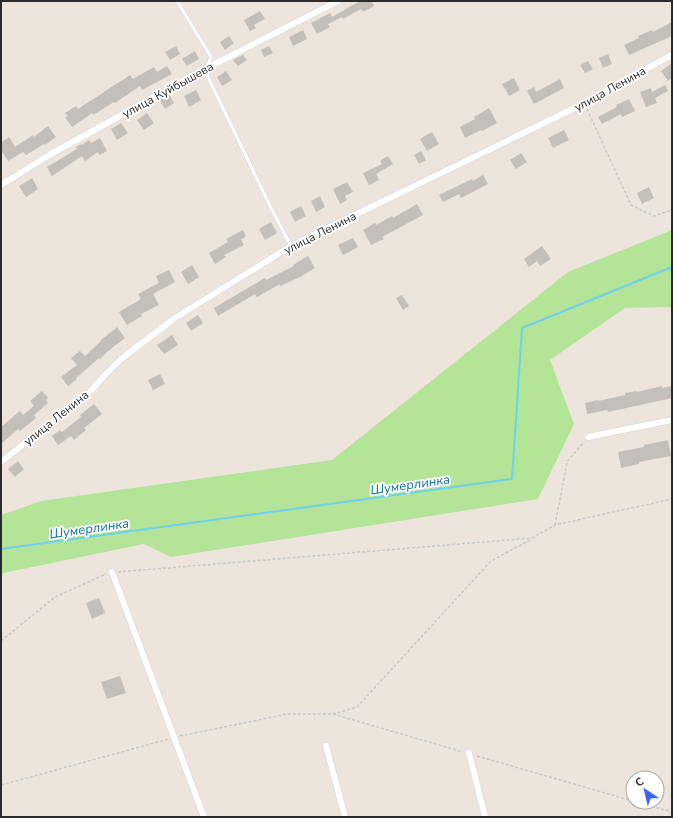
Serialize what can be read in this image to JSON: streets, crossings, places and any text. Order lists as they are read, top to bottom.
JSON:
{
  "streets": {
    "street": ["улица Ленина", "улица Куйбышева"]
  },
  "water": ["Шумерлинка"],
  "north": "top left"
}
